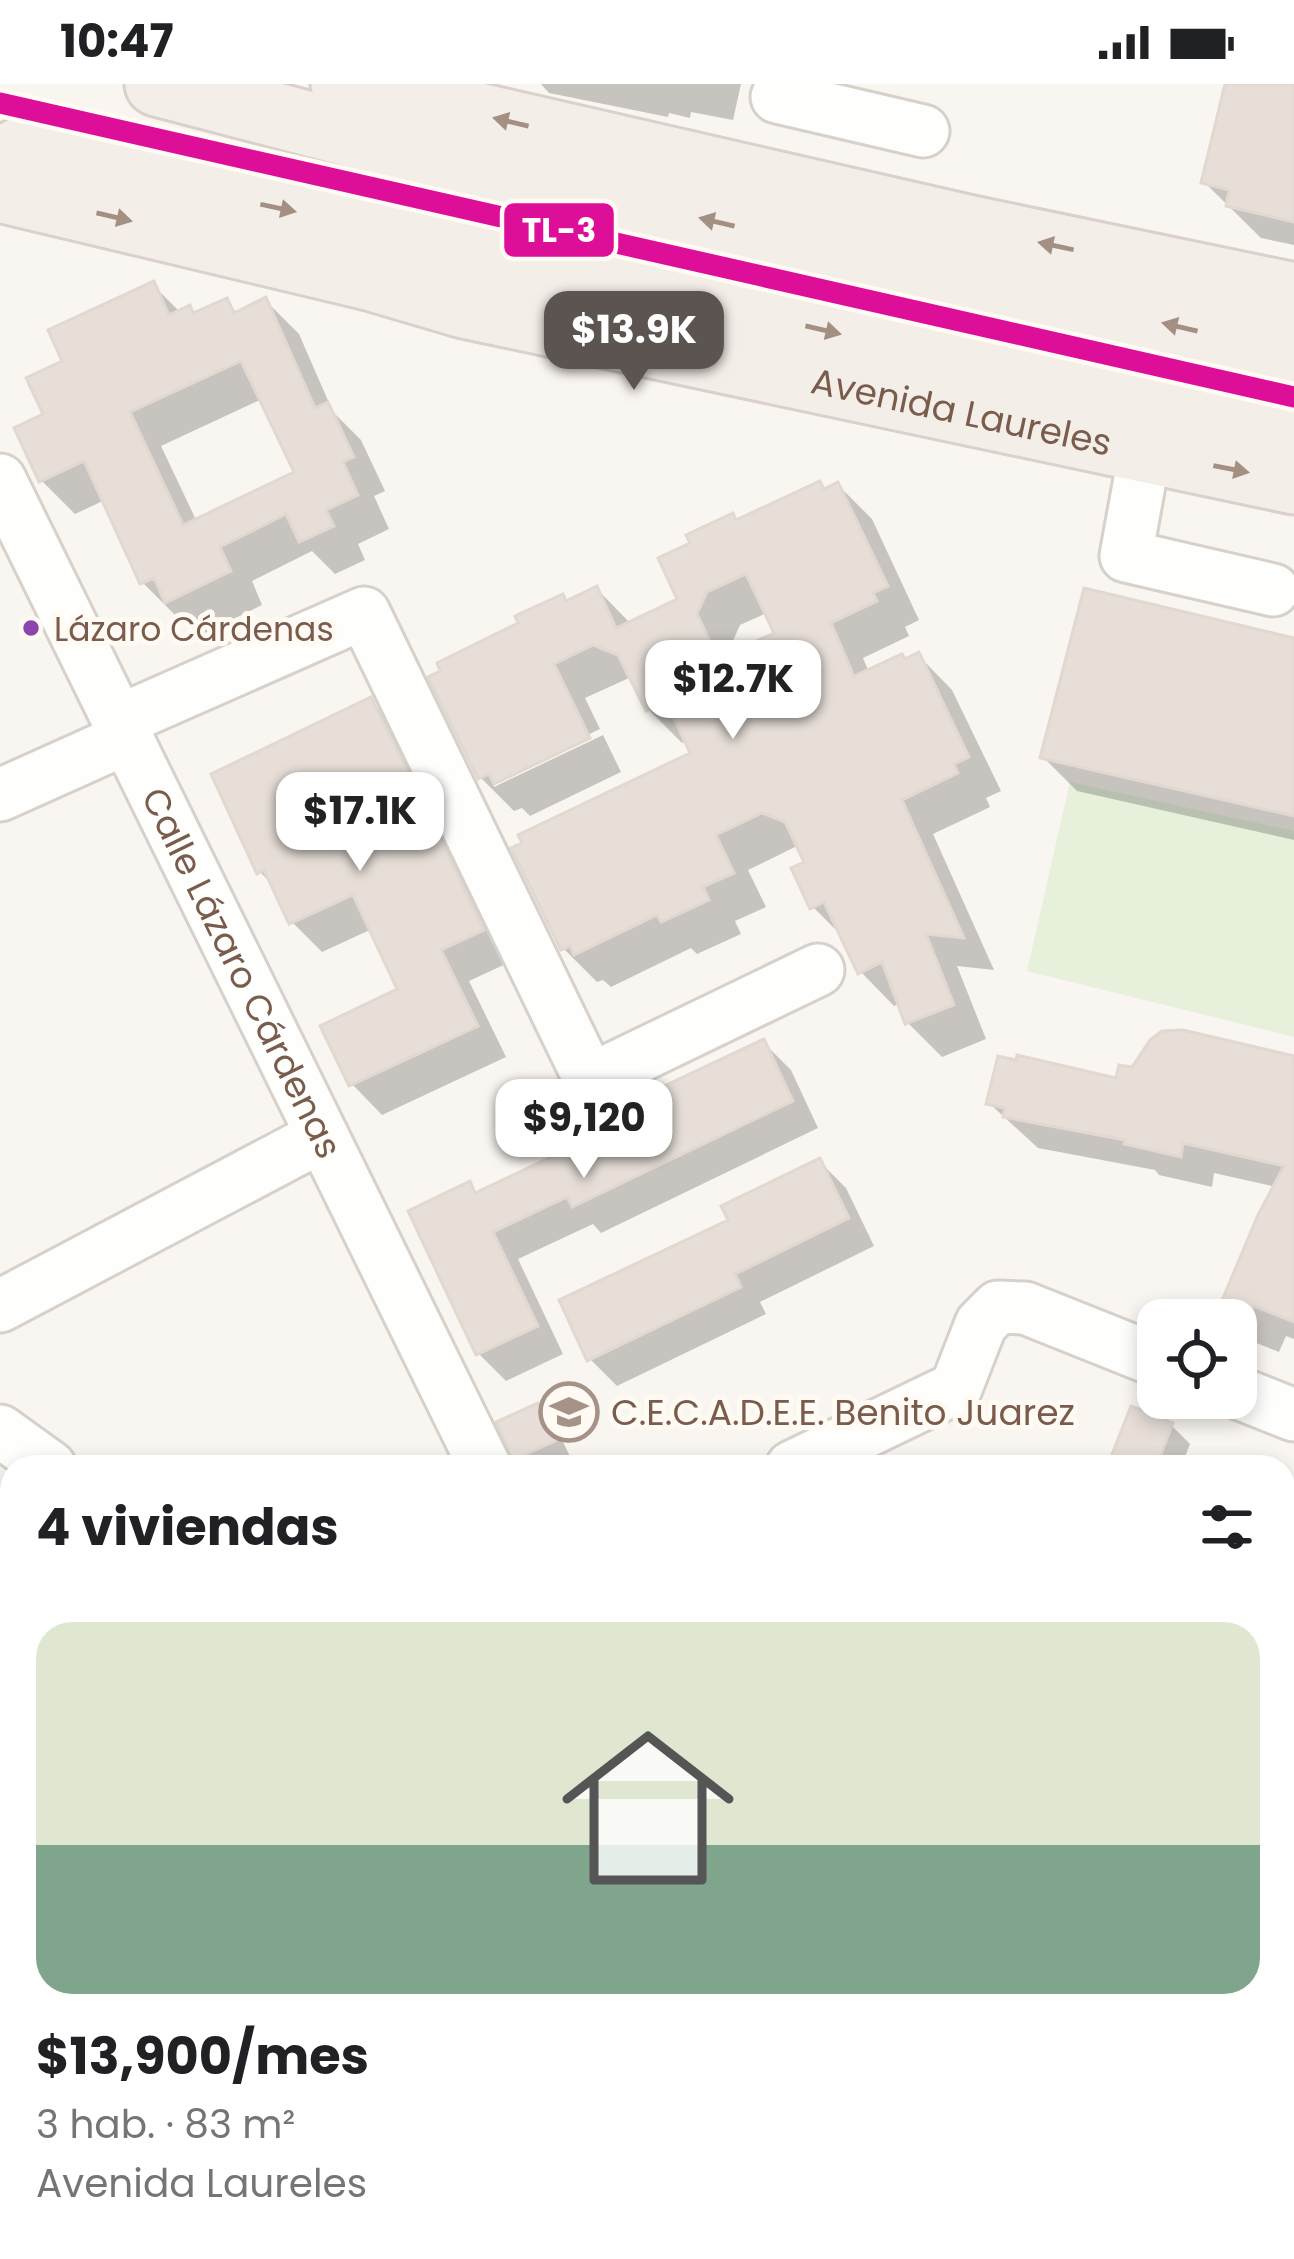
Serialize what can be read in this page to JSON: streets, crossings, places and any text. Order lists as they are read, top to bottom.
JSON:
{
  "streets": {
    "main road": ["Avenida Laureles"],
    "street": ["Calle Lázaro Cárdenas"]
  },
  "places": {
    "other": ["Lázaro Cárdenas"],
    "school or university": ["C.E.C.A.D.E.E. Benito Juarez"]
  },
  "lines": ["transit line TL-3"],
  "page": {
    "status": "10:47",
    "price": [
      "$13.9K",
      "$12.7K",
      "$17.1K",
      "$9,120"
    ],
    "heading": "4 viviendas",
    "list": [
      {
        "name": "$13,900/mes",
        "note": "3 hab. · 83 m² · Avenida Laureles"
      }
    ]
  }
}
